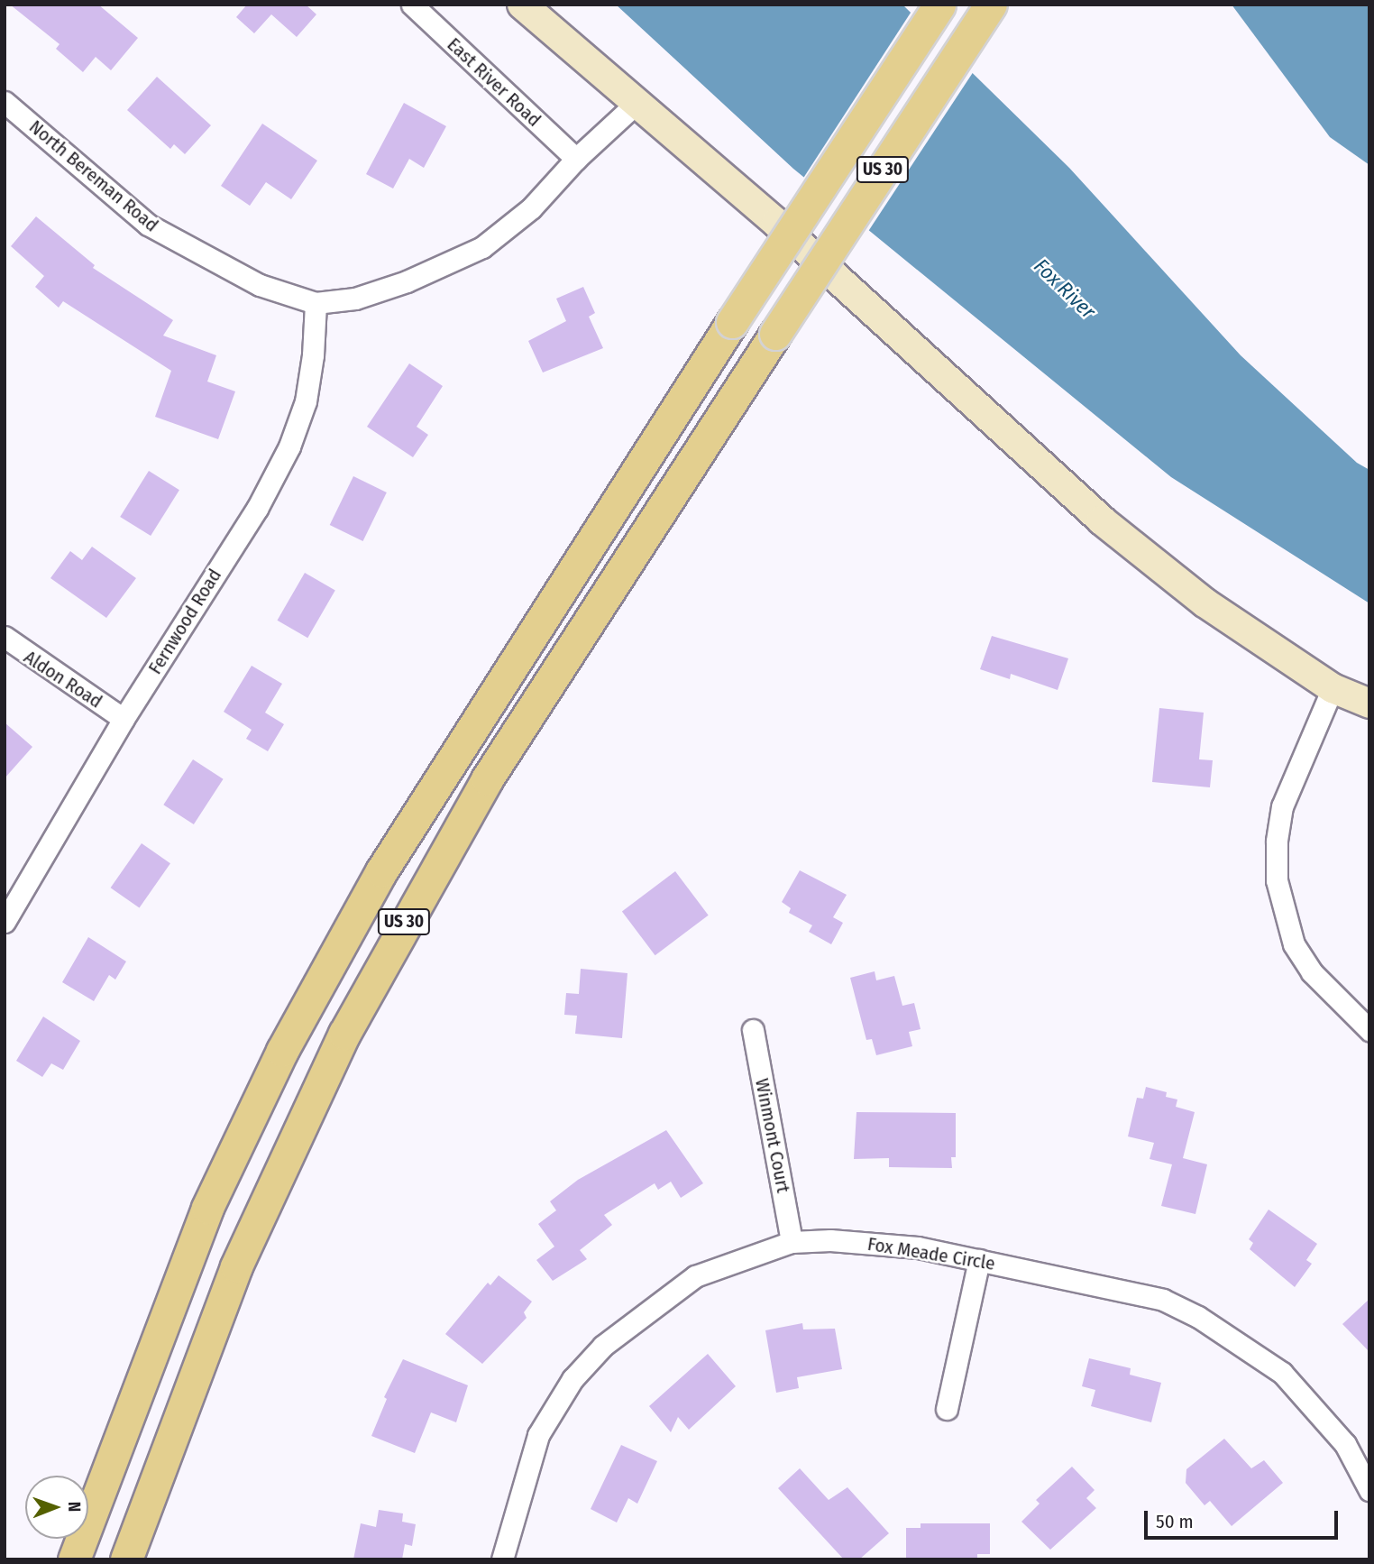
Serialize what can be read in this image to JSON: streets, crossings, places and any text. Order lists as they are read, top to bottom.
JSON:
{
  "streets": {
    "main road": ["US 30"],
    "street": [
      "East River Road",
      "North Bereman Road",
      "Fernwood Road",
      "Aldon Road",
      "Winmont Court",
      "Fox Meade Circle"
    ]
  },
  "crossings": [
    ["East River Road", "North Bereman Road"],
    ["North Bereman Road", "Fernwood Road"],
    ["Fernwood Road", "Aldon Road"],
    ["Winmont Court", "Fox Meade Circle"]
  ],
  "water": ["Fox River"],
  "scale_bar": "50 m",
  "north": "right"
}
